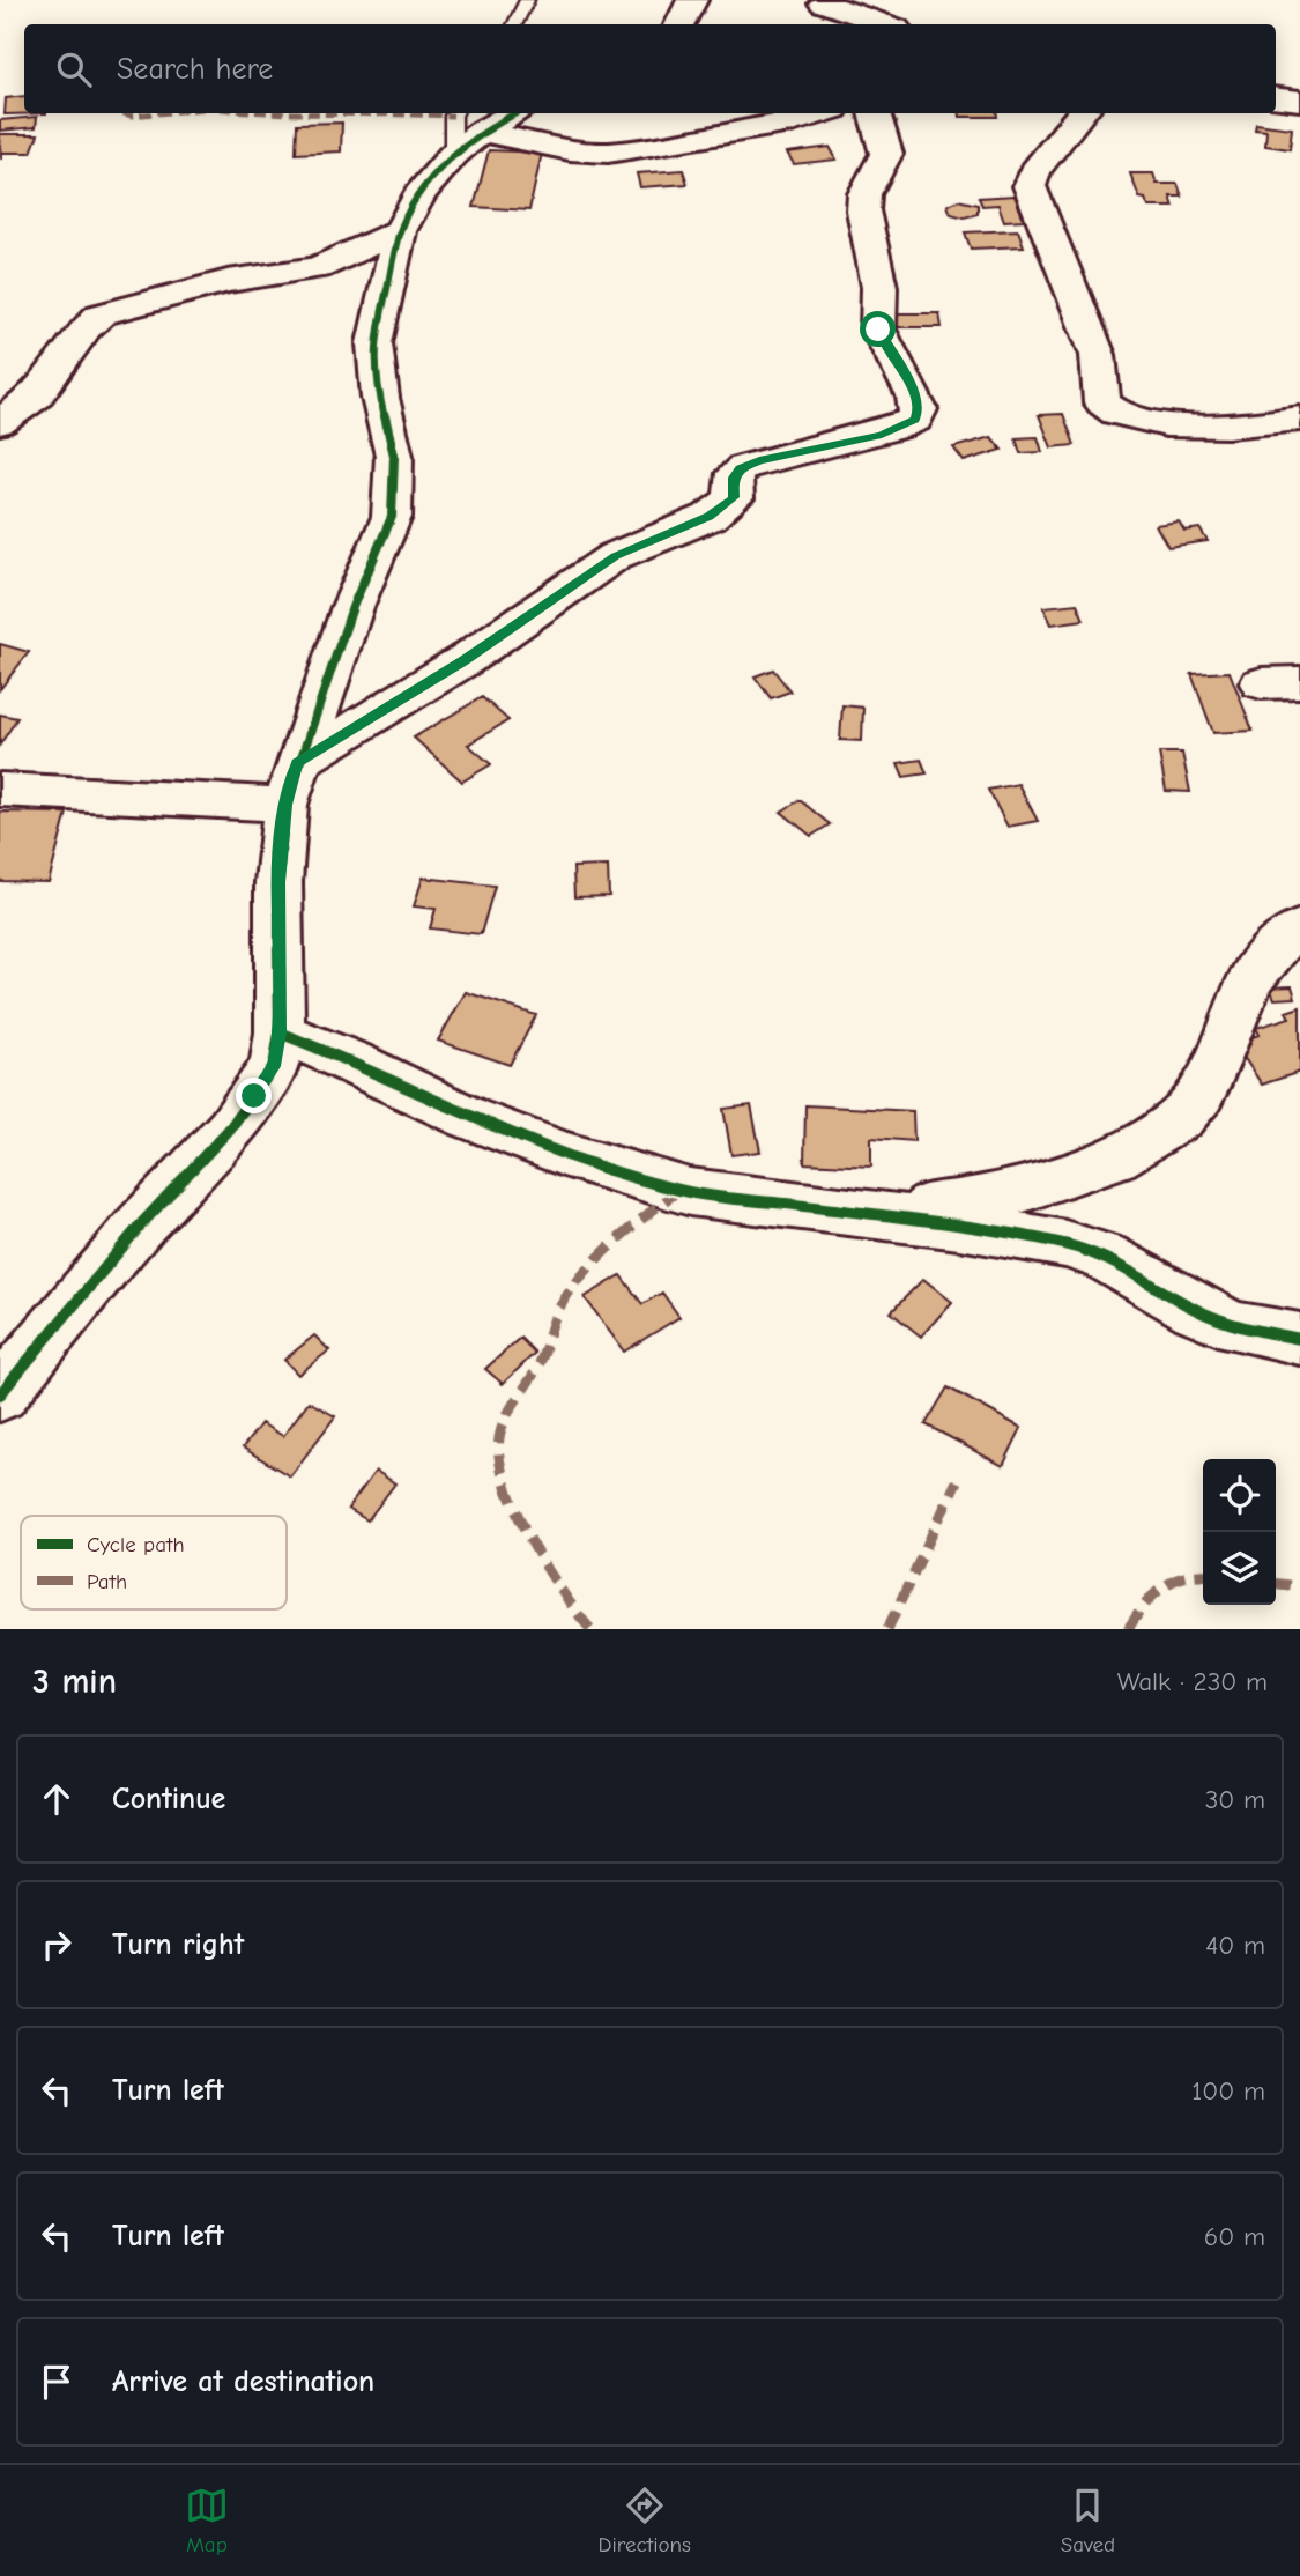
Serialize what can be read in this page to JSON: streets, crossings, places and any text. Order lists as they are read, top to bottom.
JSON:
{
  "legend": ["Cycle path", "Path"],
  "page": {
    "search": "Search here",
    "heading": ["3 min", "Walk · 230 m"],
    "list": [
      ["Continue", "30 m"],
      ["Turn right", "40 m"],
      ["Turn left", "100 m"],
      ["Turn left", "60 m"],
      "Arrive at destination"
    ],
    "nav": ["Map", "Directions", "Saved"]
  }
}
